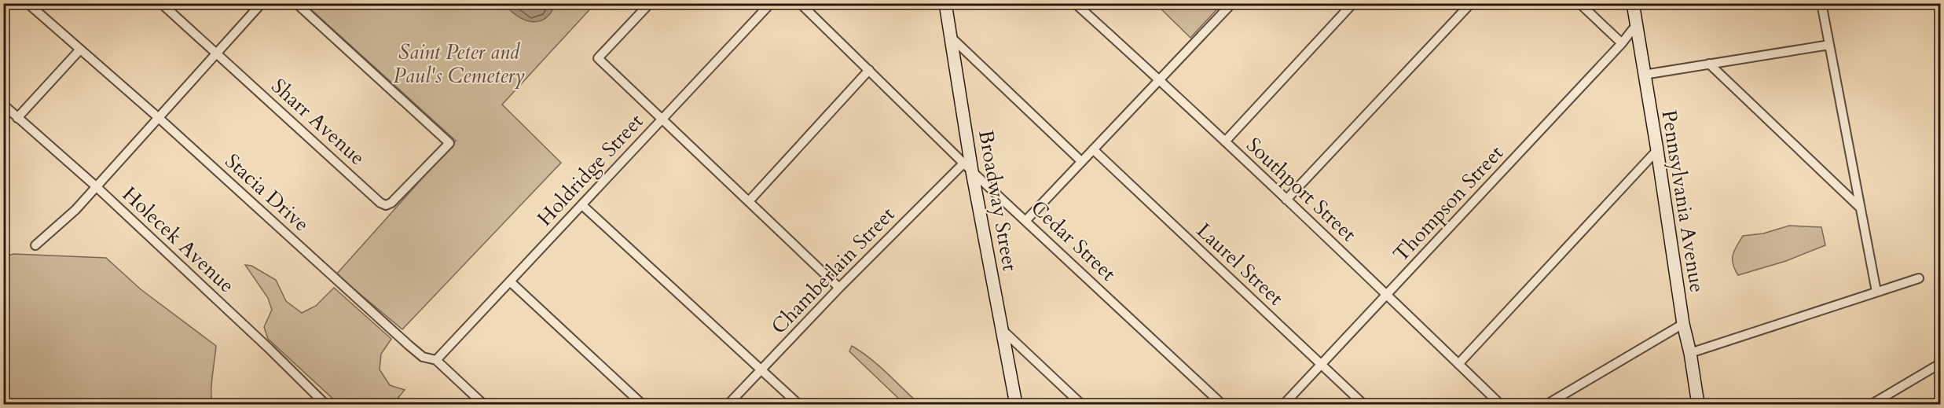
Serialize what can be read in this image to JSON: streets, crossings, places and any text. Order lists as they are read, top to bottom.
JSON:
{
  "streets": {
    "main road": ["Broadway Street", "Pennsylvania Avenue"],
    "street": [
      "Sharr Avenue",
      "Holdridge Street",
      "Southport Street",
      "Stacia Drive",
      "Thompson Street",
      "Holecek Avenue",
      "Cedar Street",
      "Laurel Street",
      "Chamberlain Street"
    ]
  },
  "crossings": [
    ["Holdridge Street", "Stacia Drive"],
    ["Southport Street", "Thompson Street"],
    ["Broadway Street", "Cedar Street"],
    ["Broadway Street", "Chamberlain Street"],
    ["Pennsylvania Avenue", "Thompson Street"],
    ["Thompson Street", "Laurel Street"],
    ["Cedar Street", "Chamberlain Street"]
  ],
  "parks": ["Saint Peter and Paul's Cemetery"]
}
